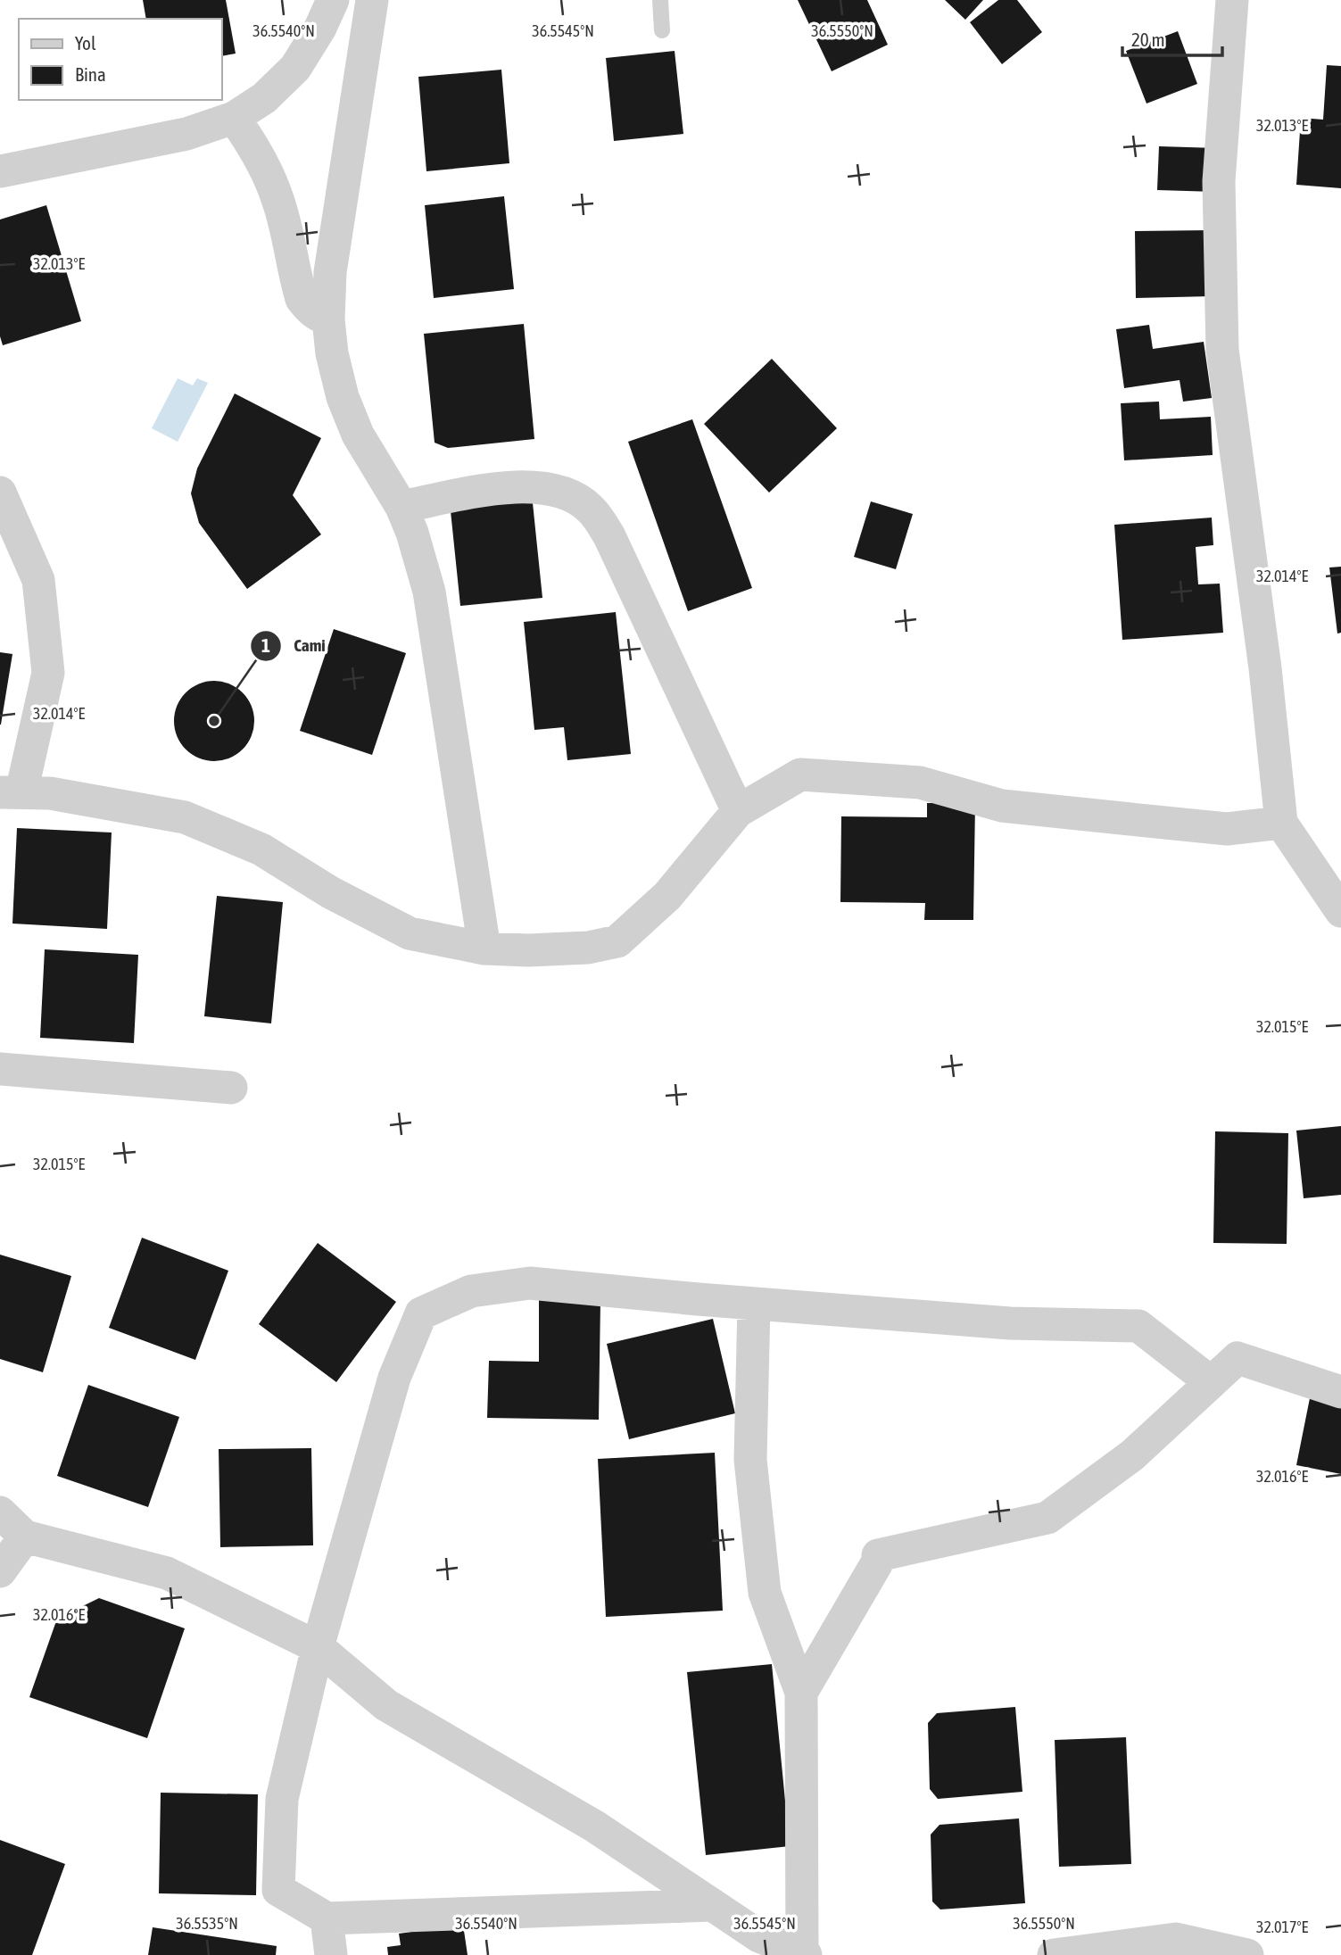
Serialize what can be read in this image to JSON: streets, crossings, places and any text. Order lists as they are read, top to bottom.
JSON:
{
  "places": ["Cami"],
  "legend": ["Yol", "Bina"],
  "scale_bar": "20 m",
  "coordinates": [
    "36.5540°N",
    "36.5545°N",
    "36.5550°N",
    "32.013°E",
    "32.014°E",
    "32.015°E",
    "32.016°E",
    "36.5535°N",
    "32.017°E"
  ]
}
